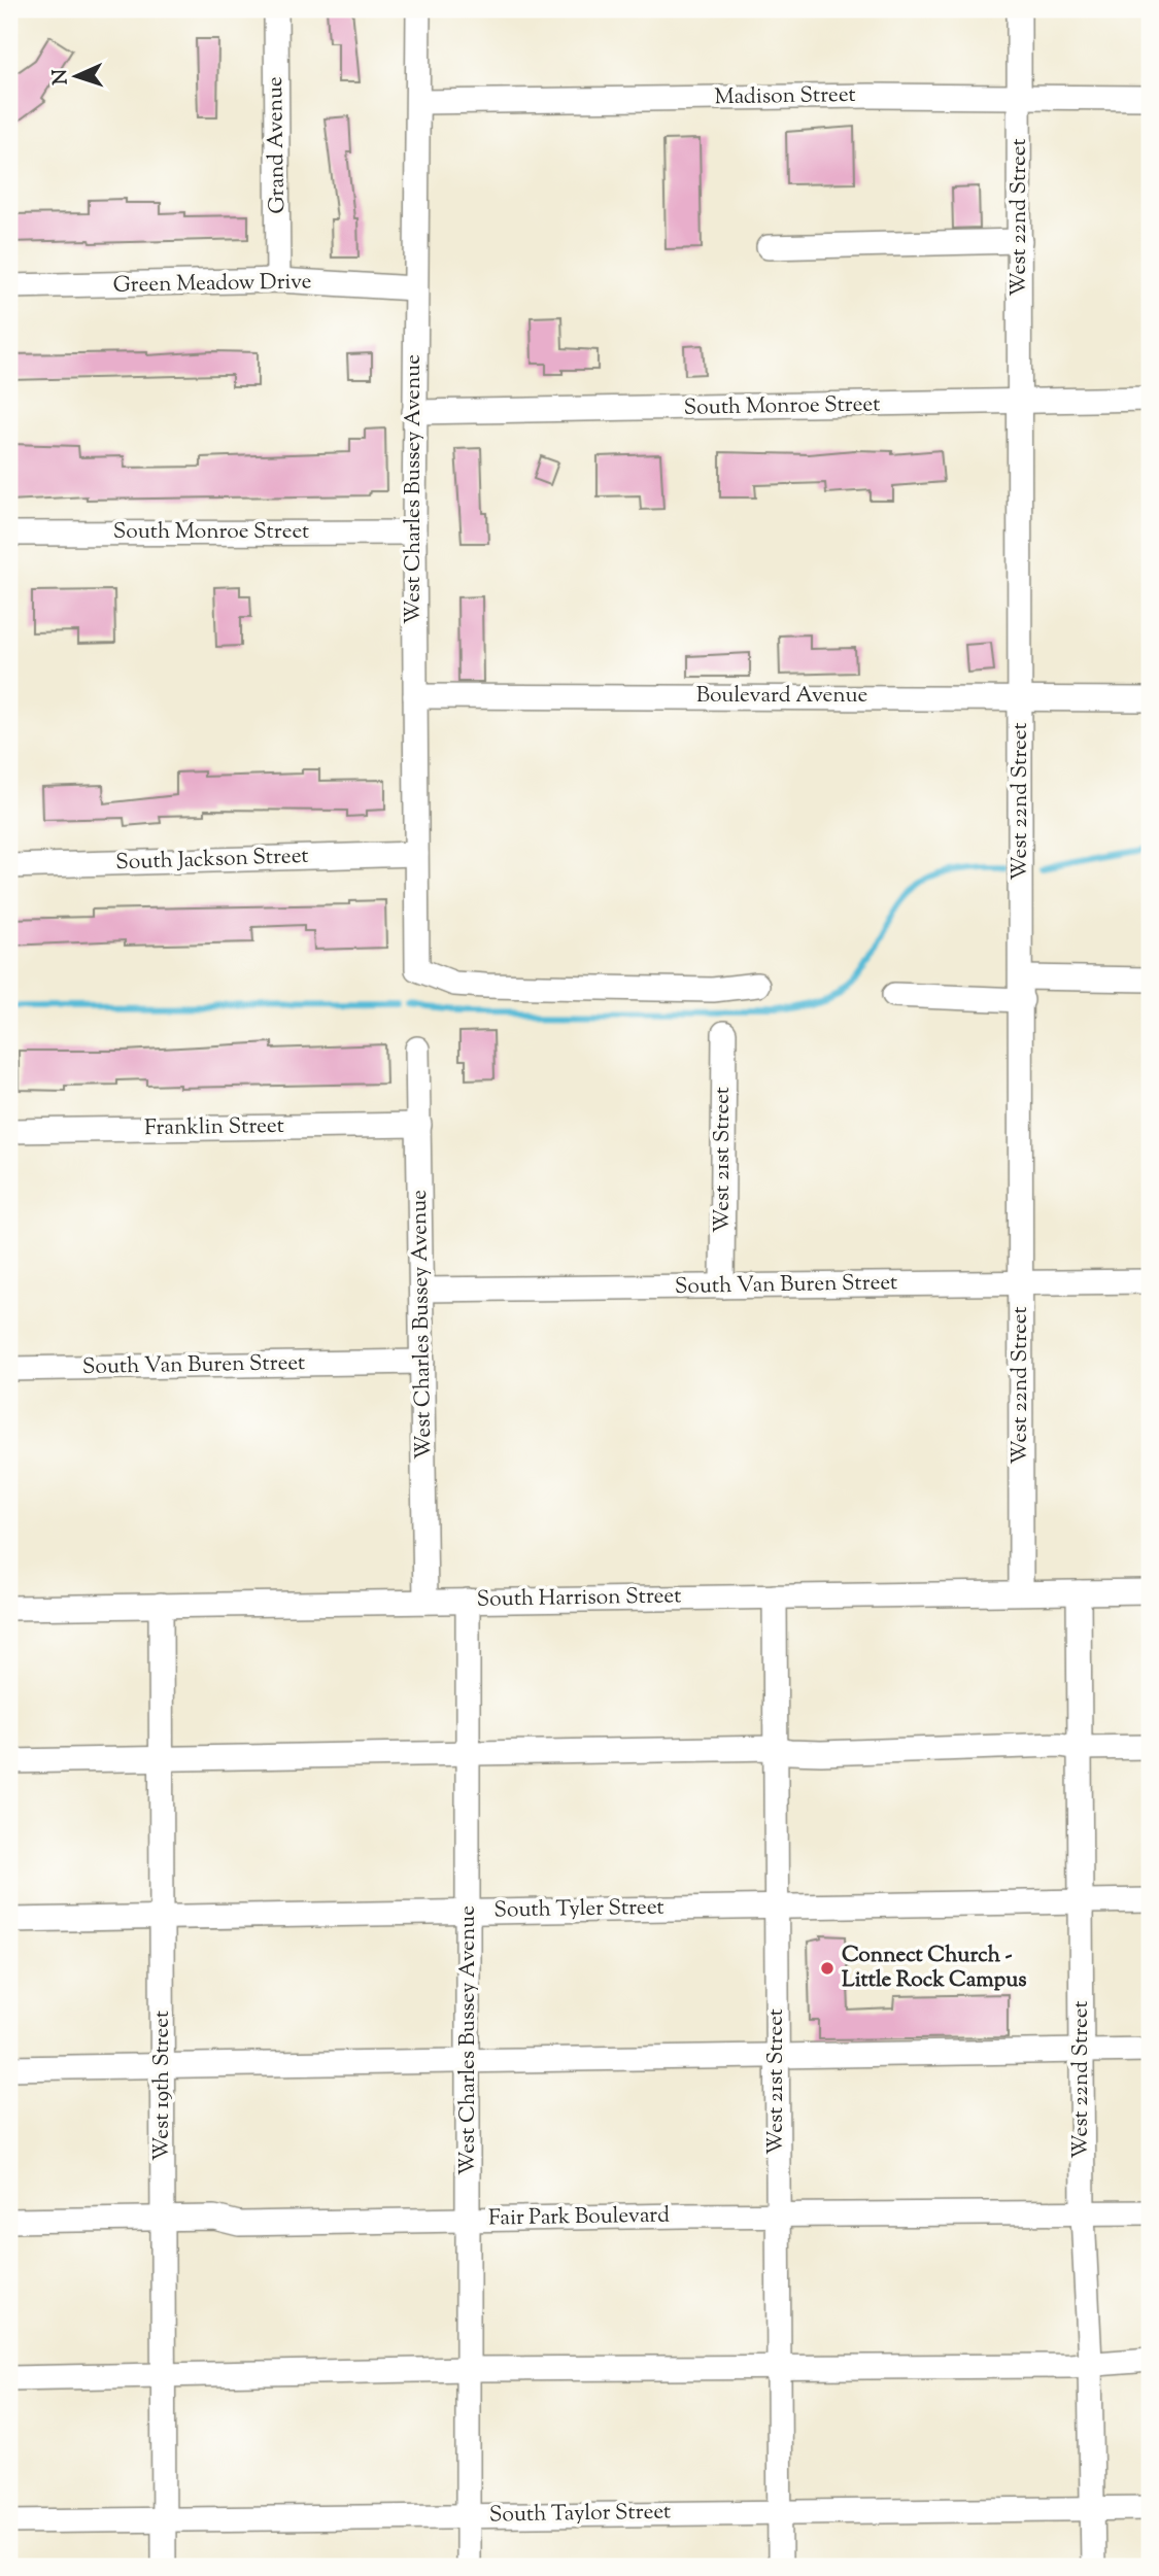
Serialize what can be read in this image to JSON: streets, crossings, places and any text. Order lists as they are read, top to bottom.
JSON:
{
  "streets": {
    "street": [
      "Madison Street",
      "Grand Avenue",
      "West 22nd Street",
      "Green Meadow Drive",
      "South Monroe Street",
      "West Charles Bussey Avenue",
      "Boulevard Avenue",
      "South Jackson Street",
      "Franklin Street",
      "West 21st Street",
      "South Van Buren Street",
      "South Harrison Street",
      "South Tyler Street",
      "West 19th Street",
      "Fair Park Boulevard",
      "South Taylor Street"
    ]
  },
  "crossings": [
    ["Madison Street", "West 22nd Street"],
    ["Madison Street", "West Charles Bussey Avenue"],
    ["Grand Avenue", "Green Meadow Drive"],
    ["West 22nd Street", "South Monroe Street"],
    ["West 22nd Street", "Boulevard Avenue"],
    ["West 22nd Street", "South Van Buren Street"],
    ["West 22nd Street", "South Harrison Street"],
    ["West 22nd Street", "South Tyler Street"],
    ["West 22nd Street", "Fair Park Boulevard"],
    ["West 22nd Street", "South Taylor Street"],
    ["Green Meadow Drive", "West Charles Bussey Avenue"],
    ["South Monroe Street", "West Charles Bussey Avenue"],
    ["West Charles Bussey Avenue", "Boulevard Avenue"],
    ["West Charles Bussey Avenue", "South Jackson Street"],
    ["West Charles Bussey Avenue", "Franklin Street"],
    ["West Charles Bussey Avenue", "South Van Buren Street"],
    ["West Charles Bussey Avenue", "South Harrison Street"],
    ["West Charles Bussey Avenue", "South Tyler Street"],
    ["West Charles Bussey Avenue", "Fair Park Boulevard"],
    ["West Charles Bussey Avenue", "South Taylor Street"],
    ["West 21st Street", "South Van Buren Street"],
    ["West 21st Street", "South Harrison Street"],
    ["West 21st Street", "South Tyler Street"],
    ["West 21st Street", "Fair Park Boulevard"],
    ["West 21st Street", "South Taylor Street"],
    ["South Harrison Street", "West 19th Street"],
    ["South Tyler Street", "West 19th Street"],
    ["West 19th Street", "Fair Park Boulevard"],
    ["West 19th Street", "South Taylor Street"]
  ],
  "places": ["Connect Church - Little Rock Campus"],
  "north": "left"
}
